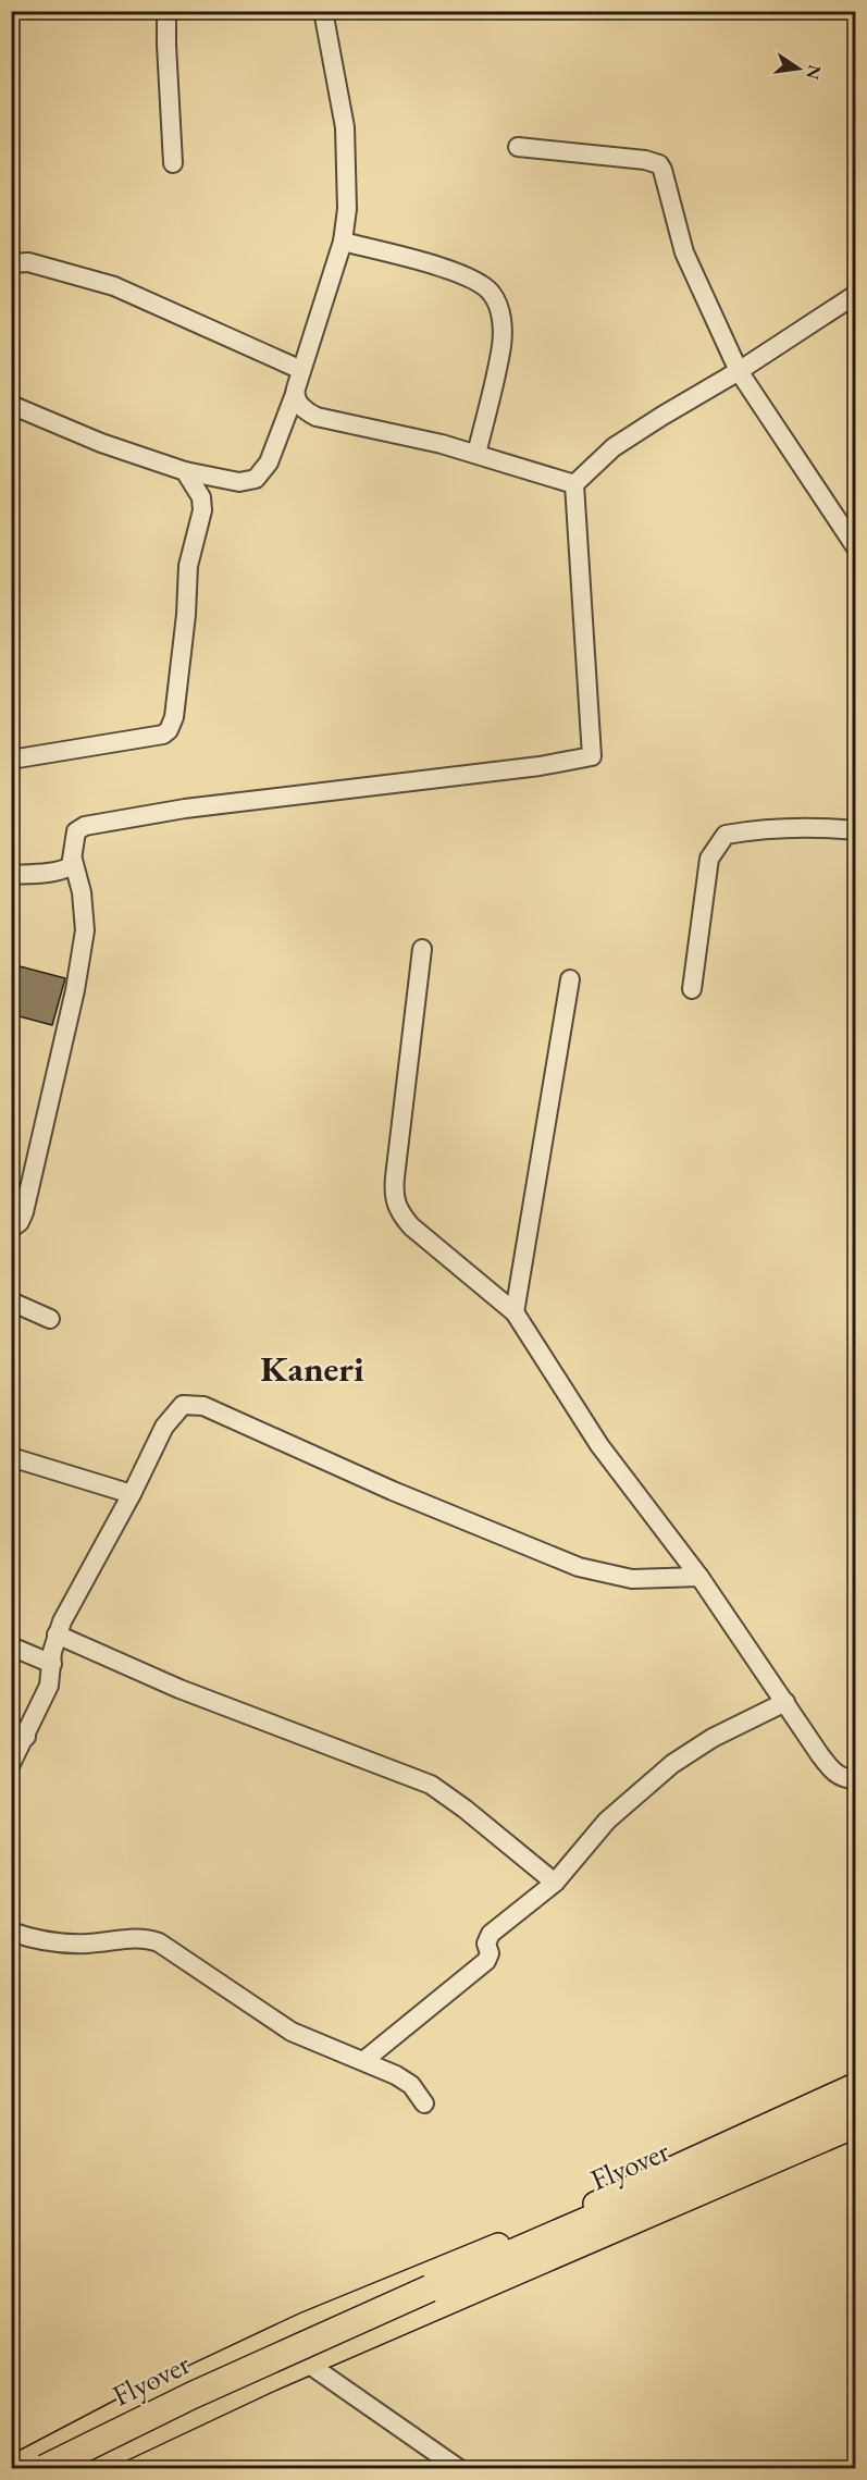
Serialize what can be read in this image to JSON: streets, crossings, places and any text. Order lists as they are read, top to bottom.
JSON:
{
  "streets": {
    "highway": ["Flyover"]
  },
  "districts": ["Kaneri"],
  "north": "right"
}
